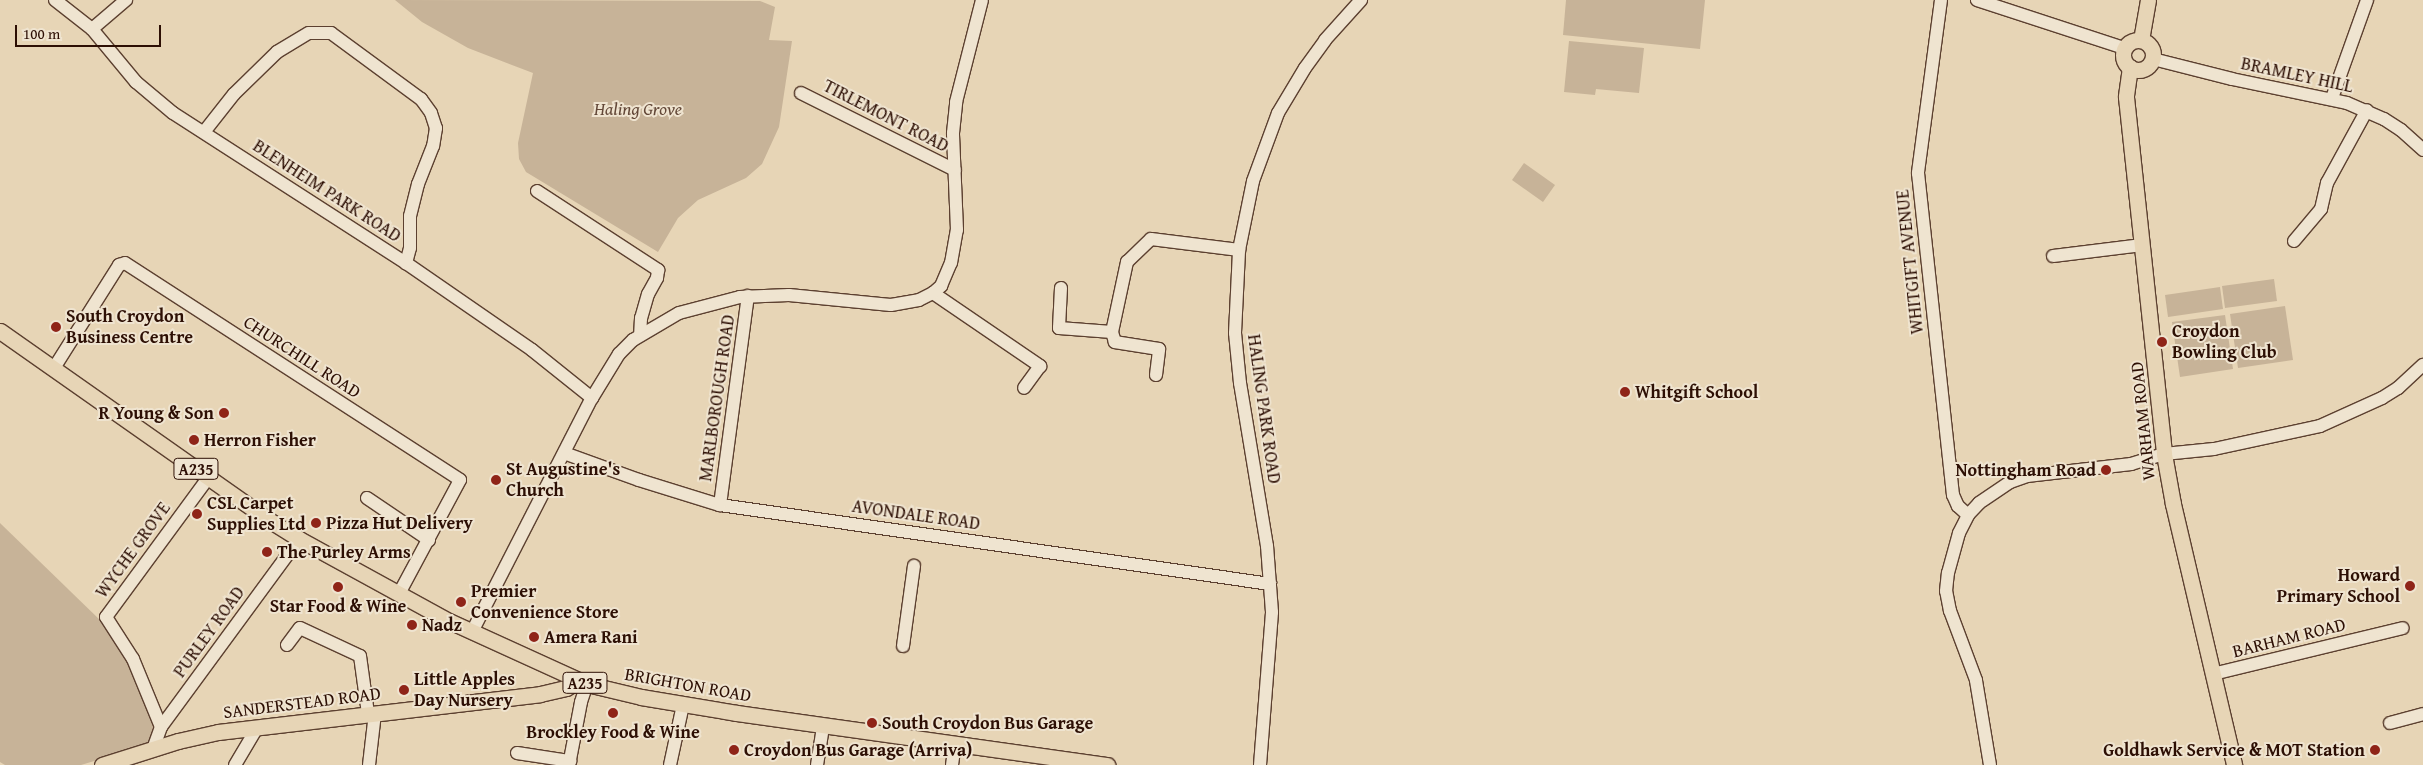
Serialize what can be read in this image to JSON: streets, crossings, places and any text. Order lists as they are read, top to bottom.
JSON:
{
  "streets": {
    "main road": [
      "WARHAM ROAD",
      "A235",
      "BRIGHTON ROAD",
      "SANDERSTEAD ROAD"
    ],
    "street": [
      "BRAMLEY HILL",
      "TIRLEMONT ROAD",
      "BLENHEIM PARK ROAD",
      "WHITGIFT AVENUE",
      "CHURCHILL ROAD",
      "MARLBOROUGH ROAD",
      "HALING PARK ROAD",
      "AVONDALE ROAD",
      "WYCHE GROVE",
      "PURLEY ROAD",
      "BARHAM ROAD"
    ]
  },
  "crossings": [
    ["BRAMLEY HILL", "WARHAM ROAD"],
    ["CHURCHILL ROAD", "BRIGHTON ROAD"],
    ["MARLBOROUGH ROAD", "AVONDALE ROAD"],
    ["HALING PARK ROAD", "AVONDALE ROAD"],
    ["WARHAM ROAD", "BARHAM ROAD"],
    ["WYCHE GROVE", "PURLEY ROAD"],
    ["WYCHE GROVE", "BRIGHTON ROAD"],
    ["PURLEY ROAD", "BRIGHTON ROAD"],
    ["PURLEY ROAD", "SANDERSTEAD ROAD"],
    ["BRIGHTON ROAD", "SANDERSTEAD ROAD"]
  ],
  "parks": ["Haling Grove"],
  "places": [
    "South Croydon Business Centre",
    "Croydon Bowling Club",
    "Whitgift School",
    "R Young & Son",
    "Herron Fisher",
    "Nottingham Road",
    "St Augustine's Church",
    "CSL Carpet Supplies Ltd",
    "Pizza Hut Delivery",
    "The Purley Arms",
    "Howard Primary School",
    "Star Food & Wine",
    "Premier Convenience Store",
    "Nadz",
    "Amera Rani",
    "Little Apples Day Nursery",
    "Brockley Food & Wine",
    "South Croydon Bus Garage",
    "Croydon Bus Garage (Arriva)",
    "Goldhawk Service & MOT Station"
  ],
  "scale_bar": "100 m"
}
